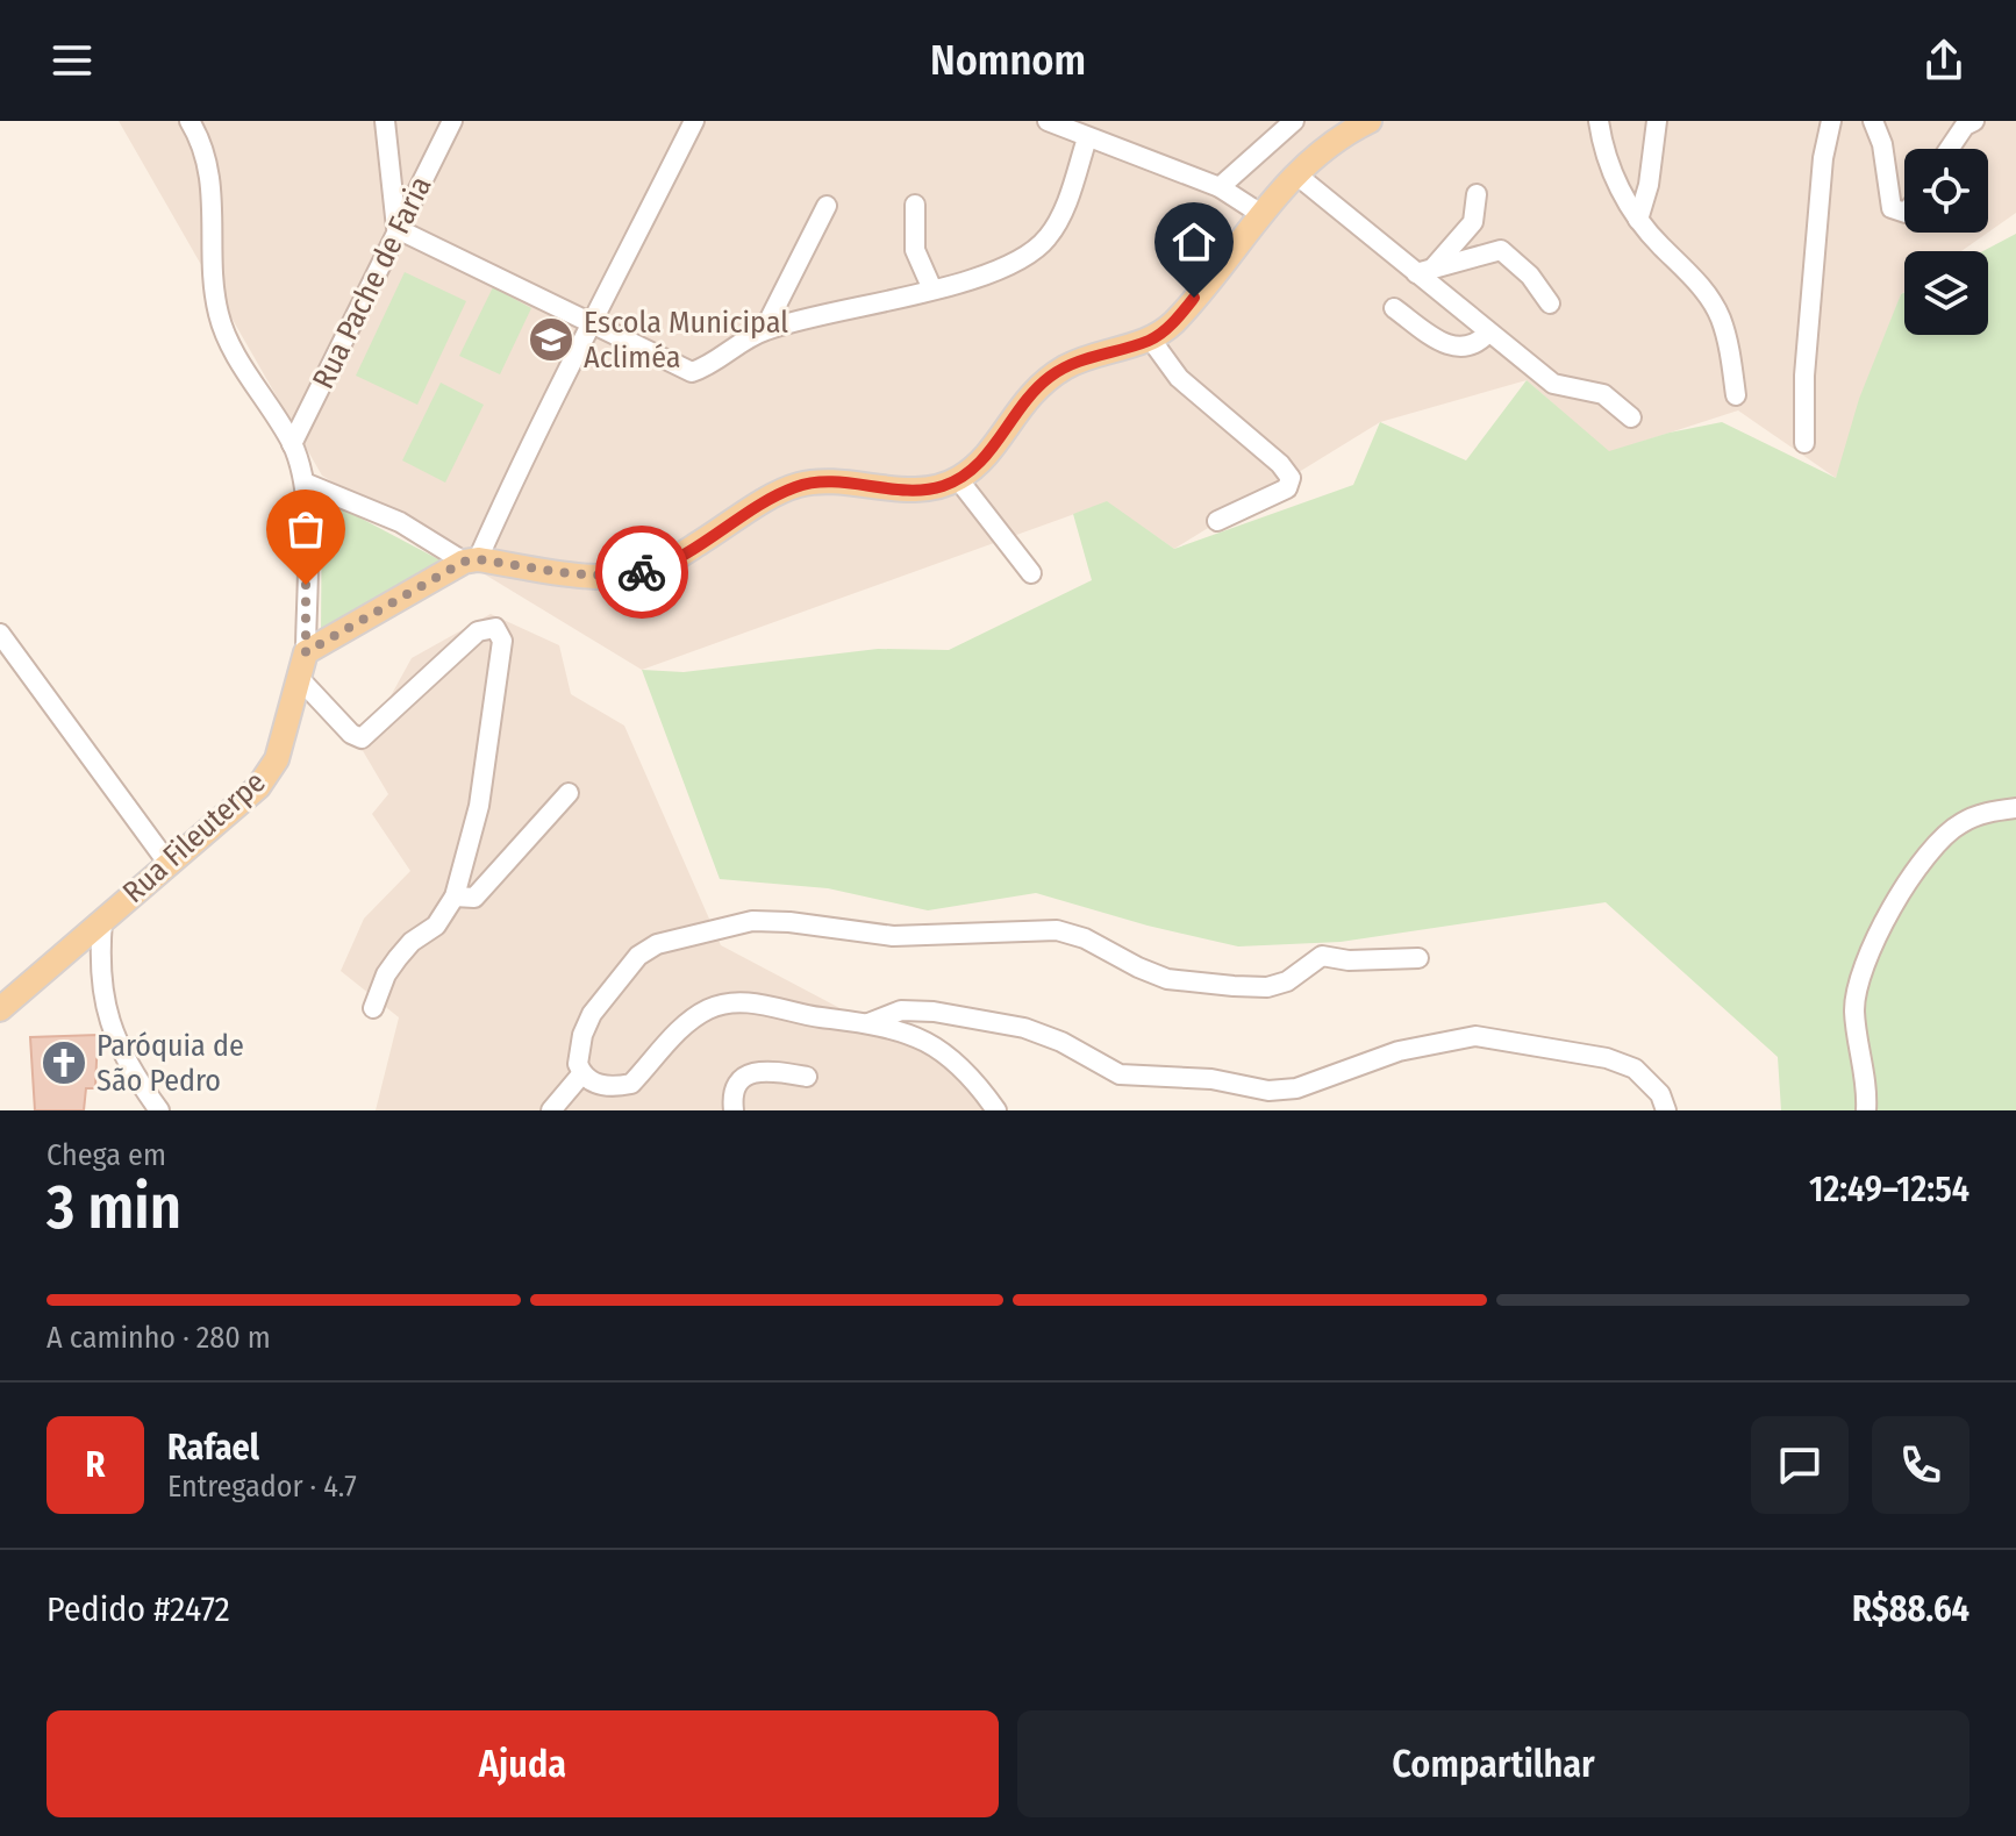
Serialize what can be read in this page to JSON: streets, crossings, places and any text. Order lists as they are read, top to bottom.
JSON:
{
  "streets": {
    "main road": ["Rua Fileuterpe"],
    "street": ["Rua Pache de Faria"]
  },
  "places": {
    "school or university": ["Escola Municipal Acliméa"],
    "church": ["Paróquia de São Pedro"]
  },
  "page": {
    "header": "Nomnom",
    "heading": ["3 min", "Chega em", "12:49–12:54"],
    "panel": [
      "Rafael",
      "Entregador · 4.7",
      "Pedido #2472",
      "R$88.64"
    ],
    "bar": "A caminho · 280 m",
    "round": "R",
    "buttons": ["Ajuda", "Compartilhar"]
  }
}
